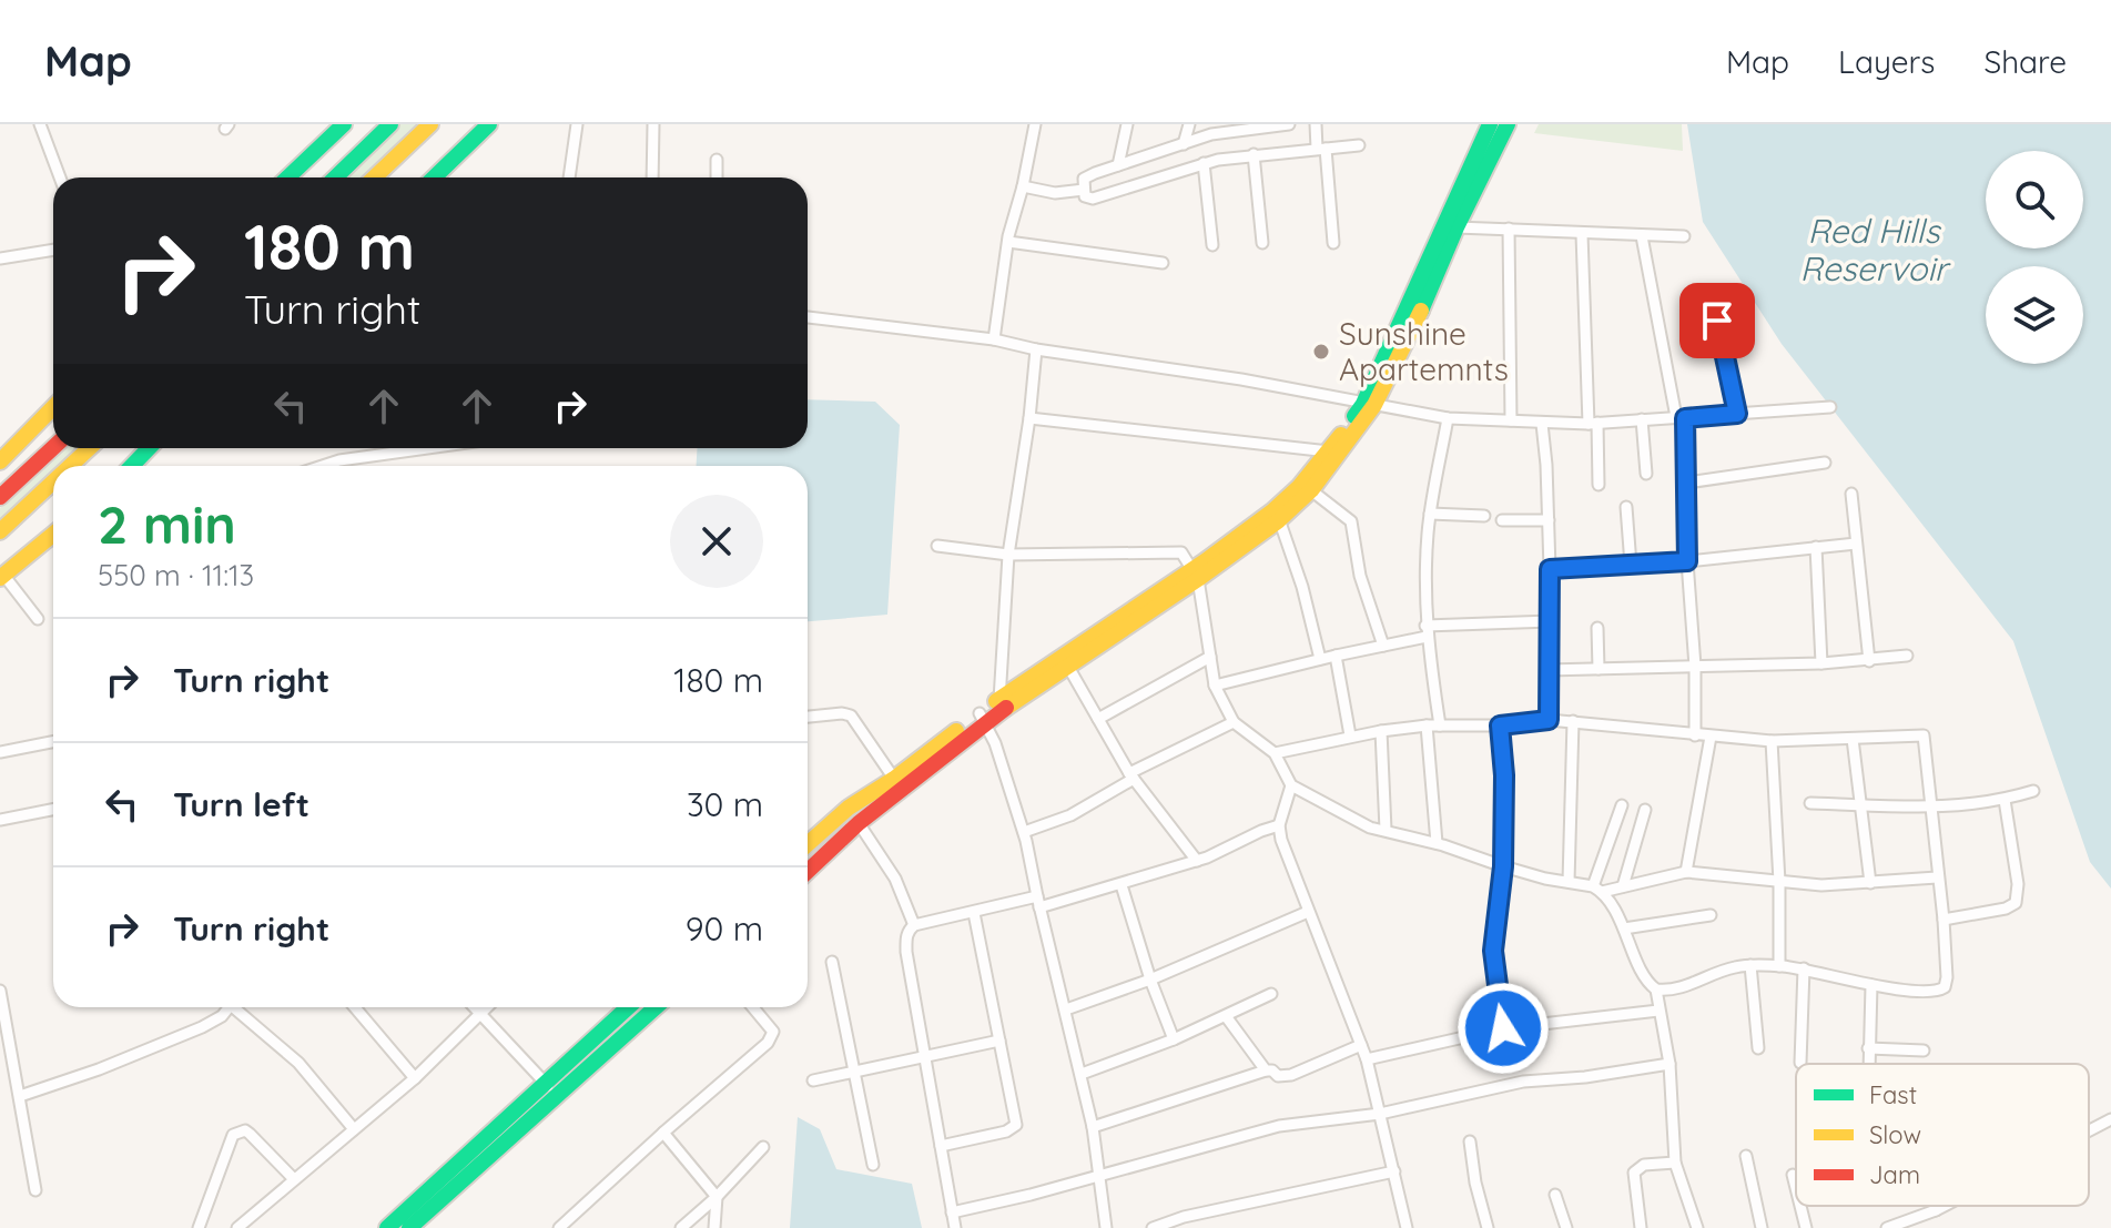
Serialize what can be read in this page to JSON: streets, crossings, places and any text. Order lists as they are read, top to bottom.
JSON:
{
  "water": ["Red Hills Reservoir"],
  "places": ["Sunshine Apartemnts"],
  "legend": ["Fast", "Slow", "Jam"],
  "page": {
    "header": "Map",
    "nav": ["Map", "Layers", "Share"],
    "turn": ["180 m", "Turn right"],
    "heading": ["2 min", "550 m · 11:13"],
    "list": [
      {
        "name": "Turn right",
        "value": "180 m"
      },
      {
        "name": "Turn left",
        "value": "30 m"
      },
      {
        "name": "Turn right",
        "value": "90 m"
      }
    ]
  }
}
